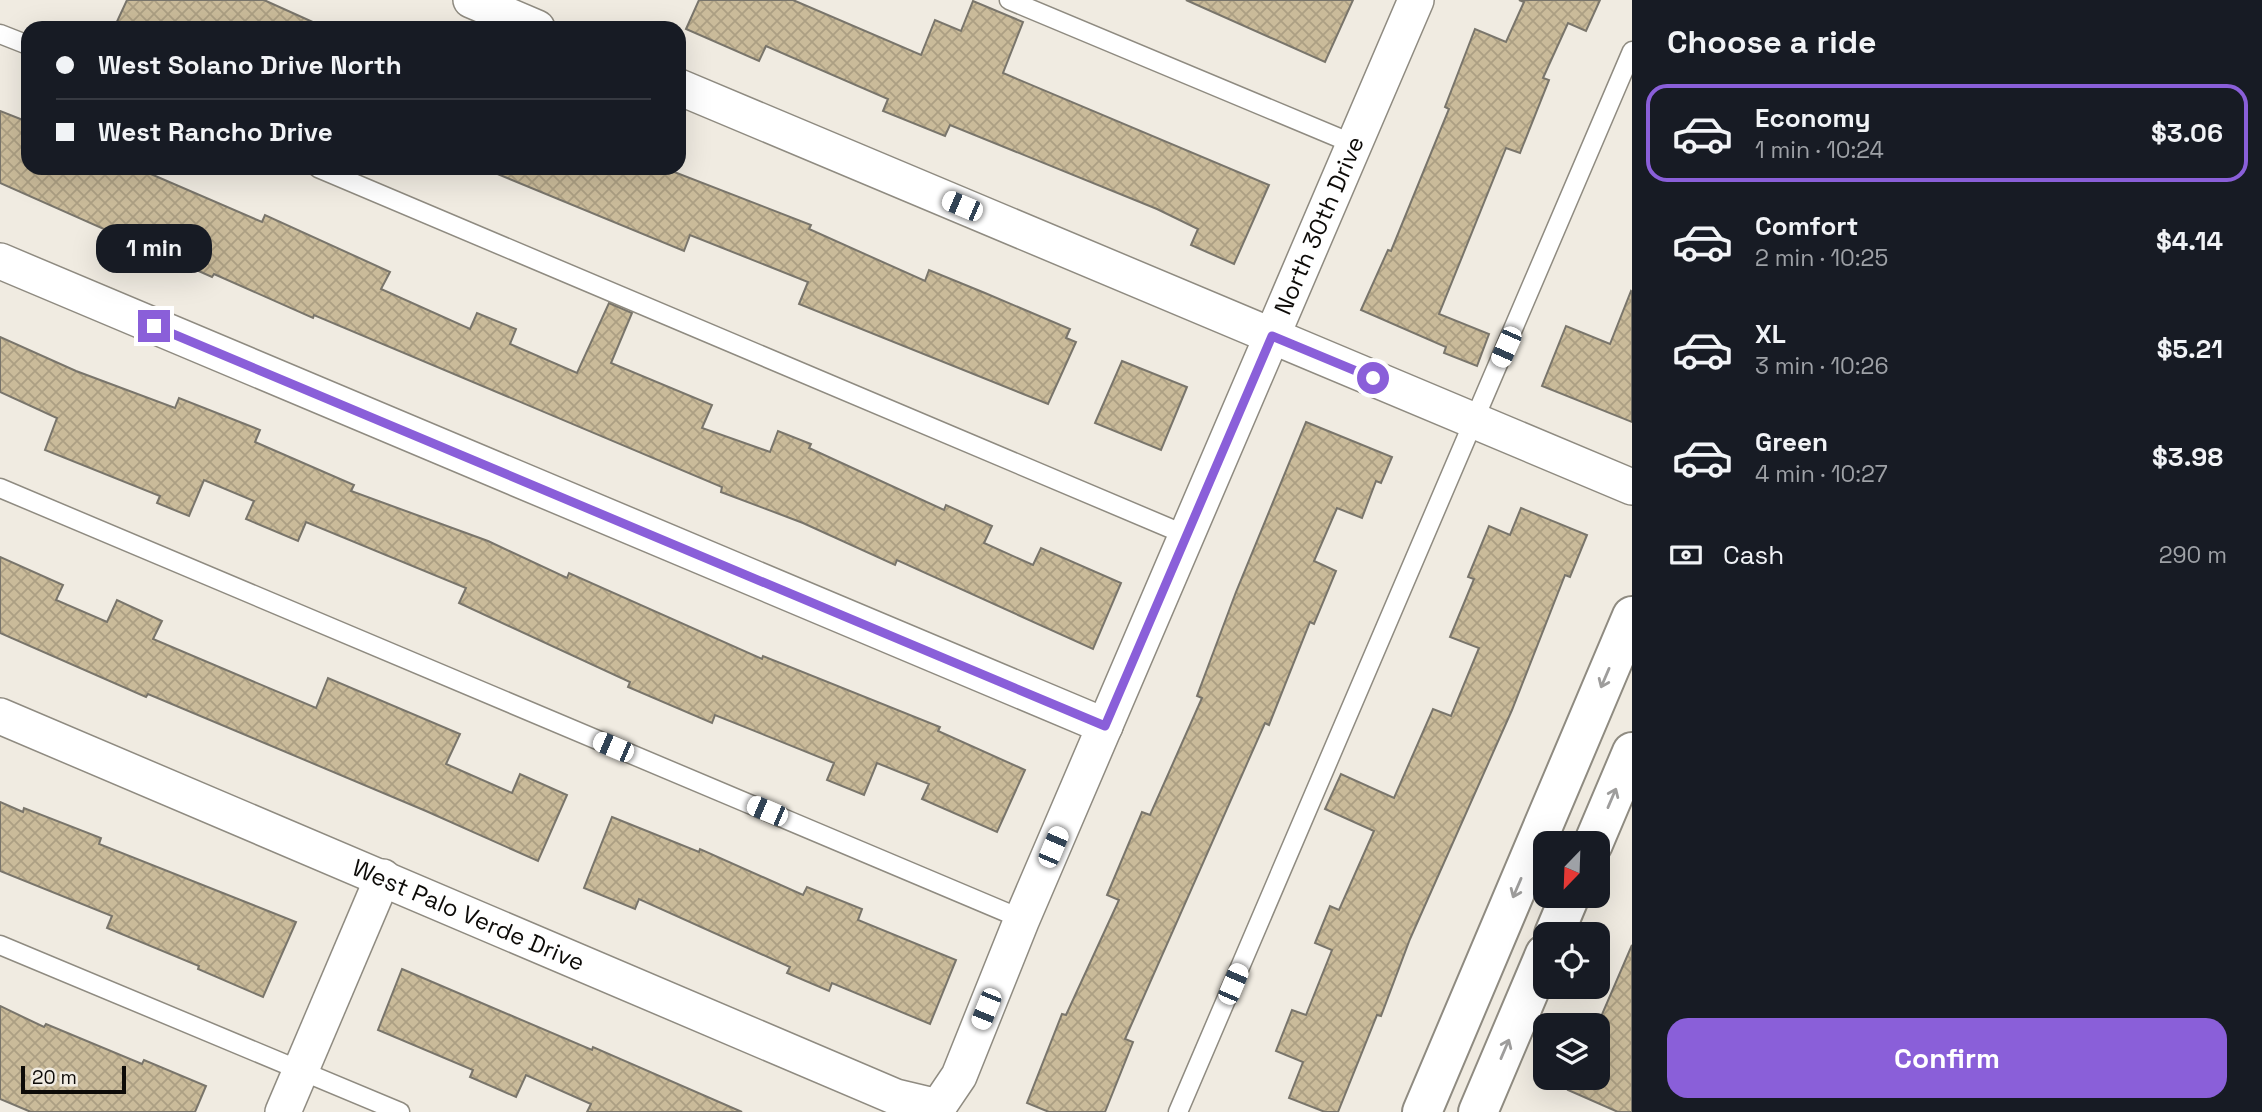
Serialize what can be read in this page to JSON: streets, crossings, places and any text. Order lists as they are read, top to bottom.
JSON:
{
  "streets": {
    "street": ["North 30th Drive", "West Palo Verde Drive"]
  },
  "crossings": [
    ["North 30th Drive", "West Palo Verde Drive"]
  ],
  "scale_bar": "20 m",
  "north": "bottom left",
  "page": {
    "heading": "Choose a ride",
    "banner": ["West Solano Drive North", "West Rancho Drive"],
    "list": [
      {
        "name": "Economy",
        "note": "1 min · 10:24",
        "value": "$3.06"
      },
      {
        "name": "Comfort",
        "note": "2 min · 10:25",
        "value": "$4.14"
      },
      {
        "name": "XL",
        "note": "3 min · 10:26",
        "value": "$5.21"
      },
      {
        "name": "Green",
        "note": "4 min · 10:27",
        "value": "$3.98"
      }
    ],
    "bubble": "1 min",
    "pay": ["Cash", "290 m"],
    "buttons": "Confirm",
    "scale": "20 m"
  }
}
